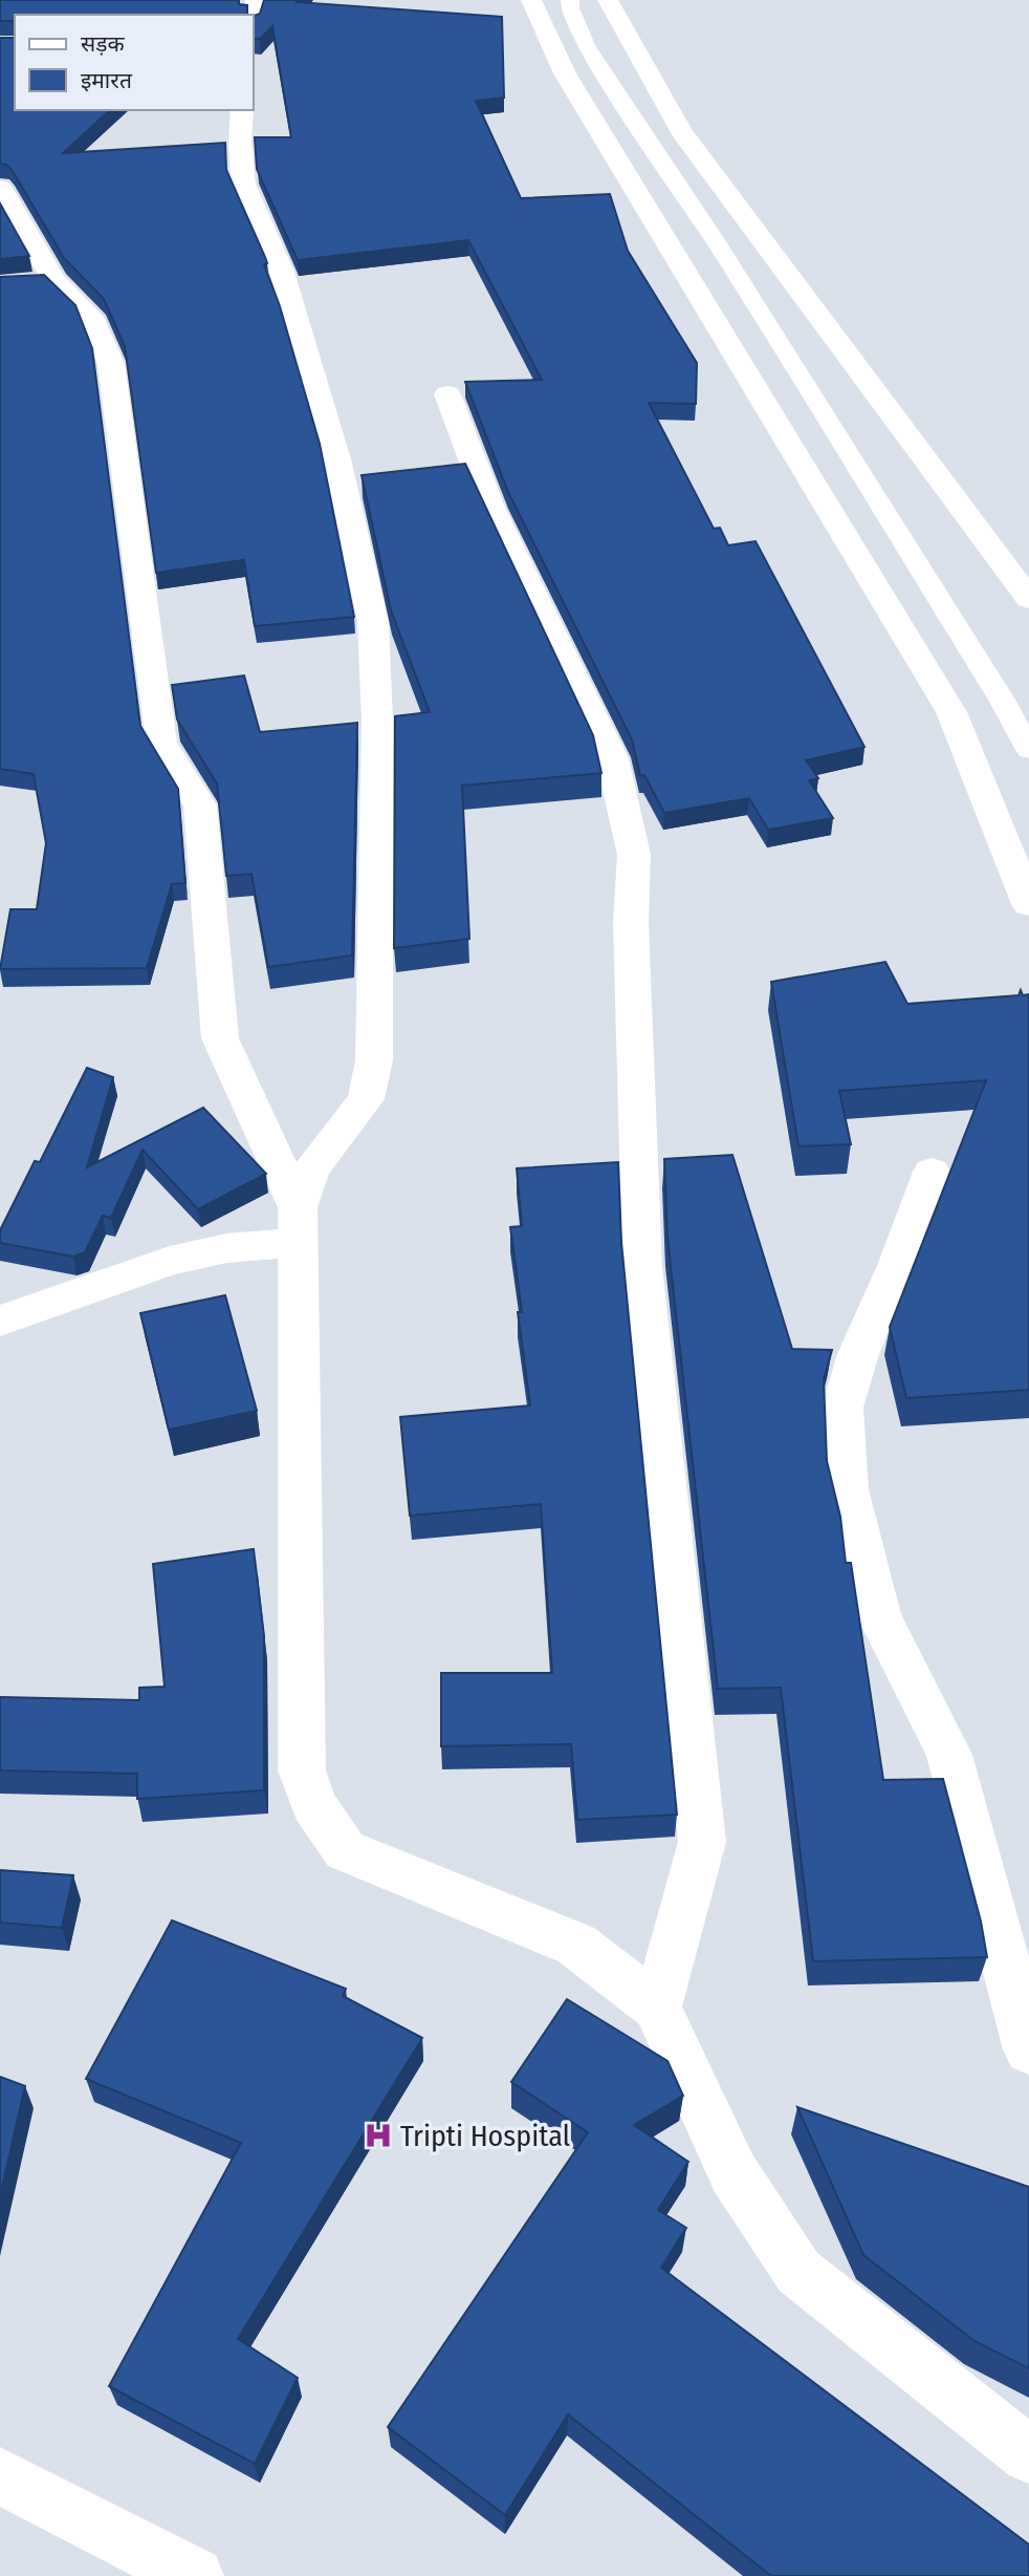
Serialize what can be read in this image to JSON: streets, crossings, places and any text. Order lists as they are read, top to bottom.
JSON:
{
  "places": {
    "hospital": ["Tripti Hospital"]
  },
  "legend": ["सड़क", "इमारत"]
}
